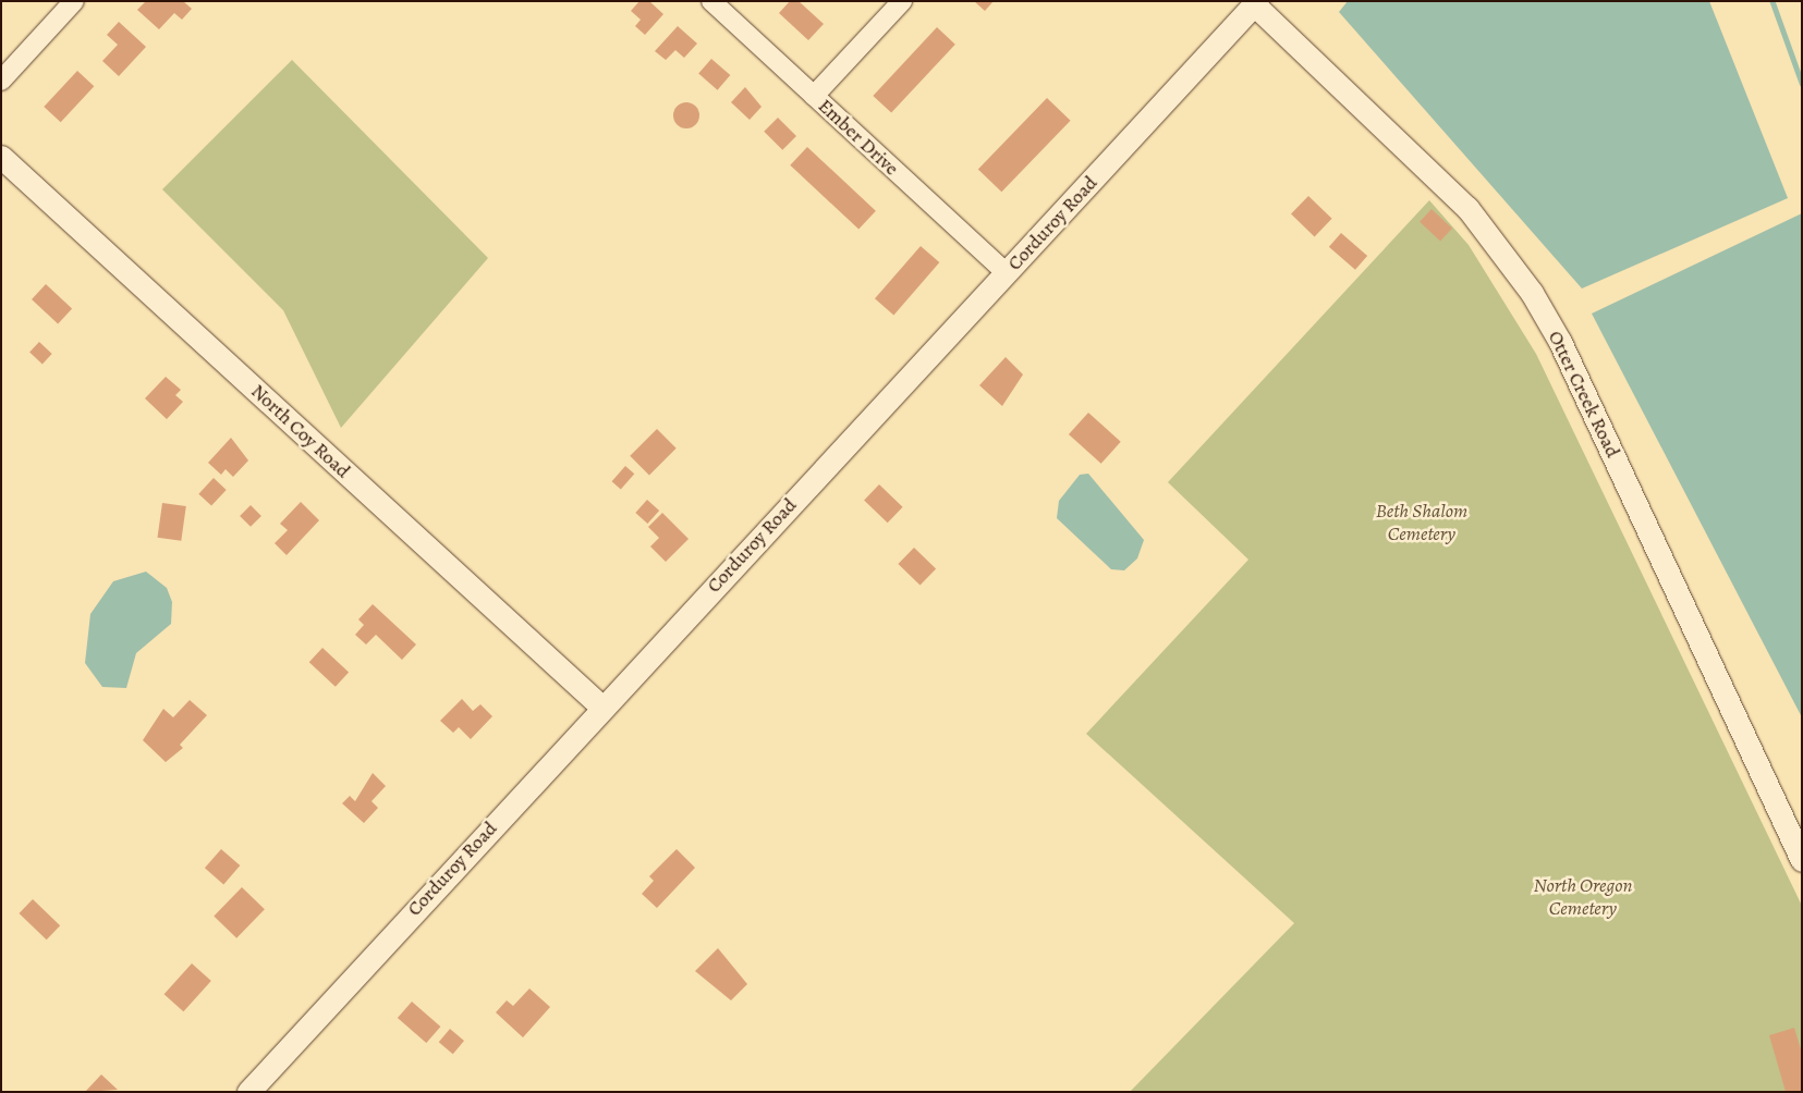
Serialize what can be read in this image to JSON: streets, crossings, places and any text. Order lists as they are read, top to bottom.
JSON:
{
  "streets": {
    "street": [
      "Ember Drive",
      "Corduroy Road",
      "Otter Creek Road",
      "North Coy Road"
    ]
  },
  "crossings": [
    ["Ember Drive", "Corduroy Road"],
    ["Corduroy Road", "Otter Creek Road"],
    ["Corduroy Road", "North Coy Road"]
  ],
  "parks": ["Beth Shalom Cemetery", "North Oregon Cemetery"]
}
